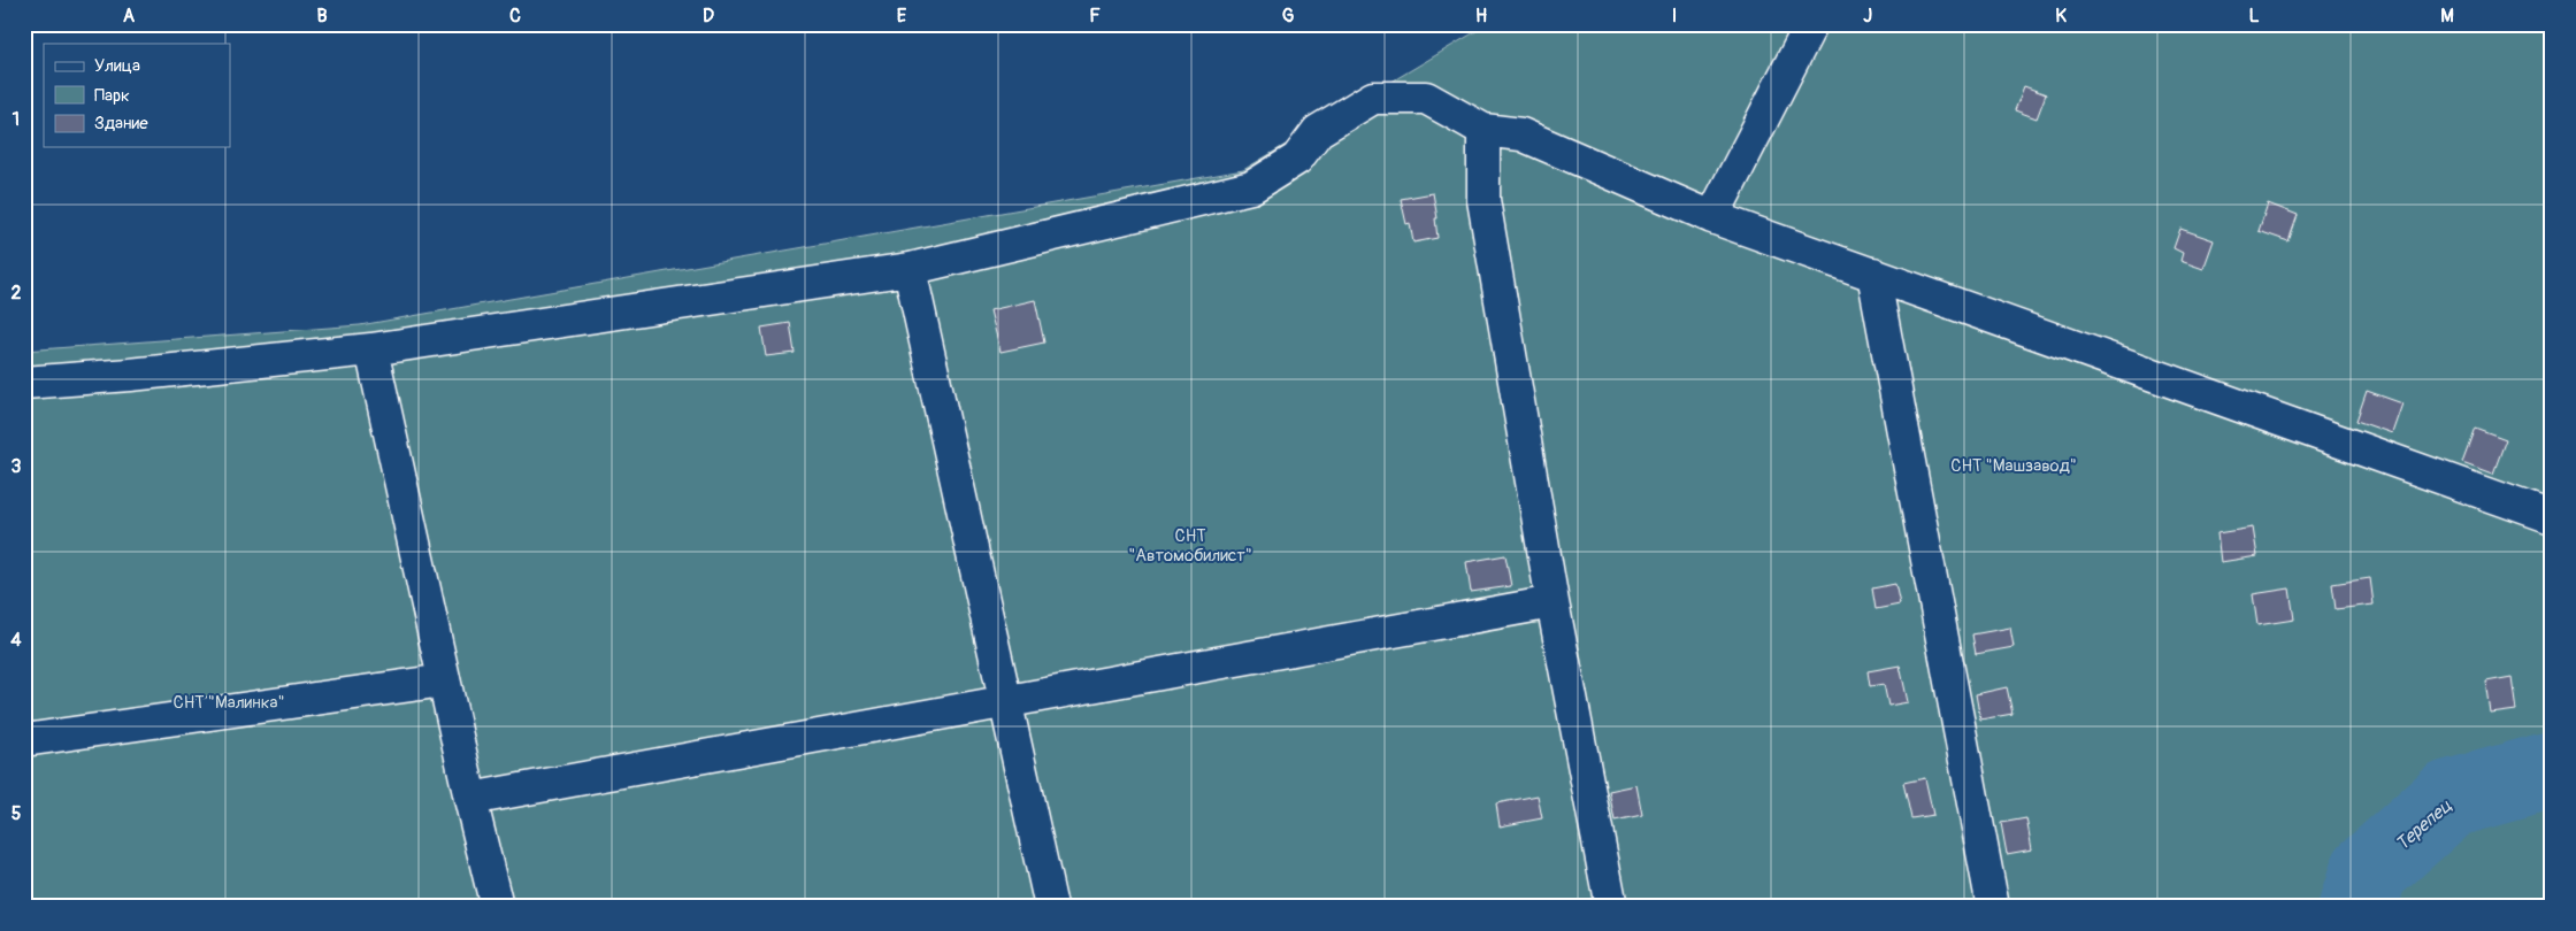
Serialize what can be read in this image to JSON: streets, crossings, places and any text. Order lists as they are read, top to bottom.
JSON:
{
  "water": ["Терепец"],
  "parks": ["СНТ \"Машзавод\"", "СНТ \"Автомобилист\"", "СНТ \"Малинка\""],
  "legend": ["Улица", "Парк", "Здание"],
  "grid": {
    "columns": [
      "A",
      "B",
      "C",
      "D",
      "E",
      "F",
      "G",
      "H",
      "I",
      "J",
      "K",
      "L",
      "M"
    ],
    "rows": [
      "1",
      "2",
      "3",
      "4",
      "5"
    ]
  }
}
